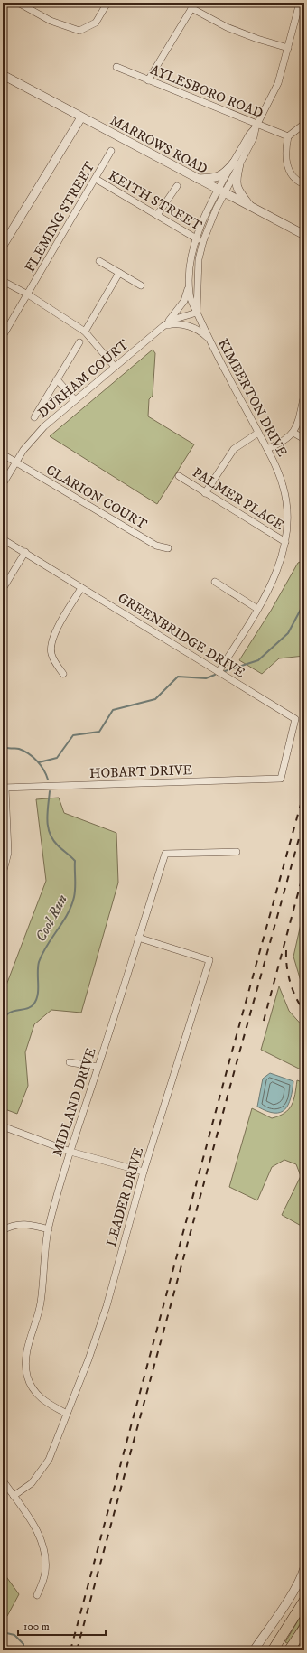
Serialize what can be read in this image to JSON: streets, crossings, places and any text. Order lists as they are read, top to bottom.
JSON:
{
  "streets": {
    "street": [
      "AYLESBORO ROAD",
      "MARROWS ROAD",
      "KEITH STREET",
      "FLEMING STREET",
      "DURHAM COURT",
      "KIMBERTON DRIVE",
      "CLARION COURT",
      "PALMER PLACE",
      "GREENBRIDGE DRIVE",
      "HOBART DRIVE",
      "MIDLAND DRIVE",
      "LEADER DRIVE"
    ]
  },
  "crossings": [
    ["MARROWS ROAD", "KIMBERTON DRIVE"],
    ["KEITH STREET", "FLEMING STREET"],
    ["KEITH STREET", "KIMBERTON DRIVE"],
    ["DURHAM COURT", "KIMBERTON DRIVE"],
    ["DURHAM COURT", "CLARION COURT"],
    ["KIMBERTON DRIVE", "PALMER PLACE"],
    ["KIMBERTON DRIVE", "GREENBRIDGE DRIVE"],
    ["GREENBRIDGE DRIVE", "HOBART DRIVE"],
    ["MIDLAND DRIVE", "LEADER DRIVE"]
  ],
  "water": ["Cool Run"],
  "scale_bar": "100 m"
}
